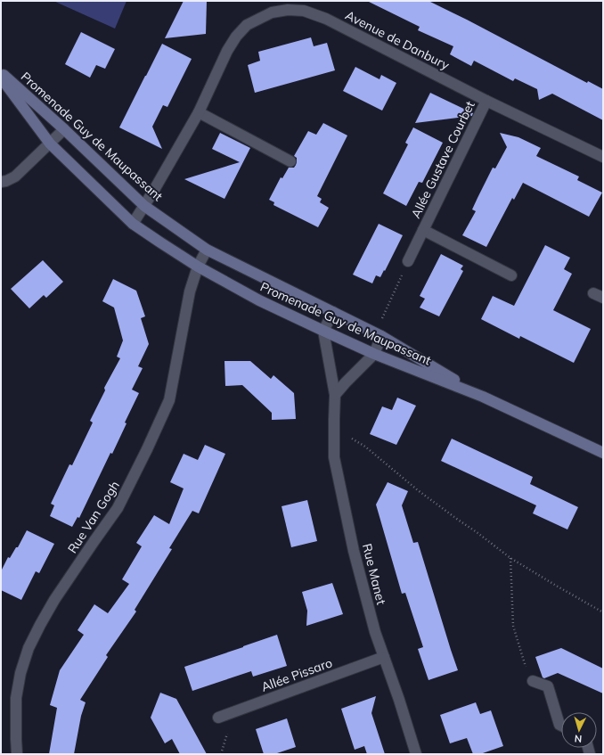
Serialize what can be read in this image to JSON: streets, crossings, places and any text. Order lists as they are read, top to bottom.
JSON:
{
  "streets": {
    "street": [
      "Avenue de Danbury",
      "Promenade Guy de Maupassant",
      "Allée Gustave Courbet",
      "Rue Van Gogh",
      "Rue Manet",
      "Allée Pissaro"
    ]
  },
  "crossings": [
    ["Avenue de Danbury", "Promenade Guy de Maupassant"],
    ["Avenue de Danbury", "Allée Gustave Courbet"],
    ["Promenade Guy de Maupassant", "Rue Van Gogh"],
    ["Promenade Guy de Maupassant", "Rue Manet"],
    ["Rue Manet", "Allée Pissaro"]
  ],
  "north": "bottom"
}
